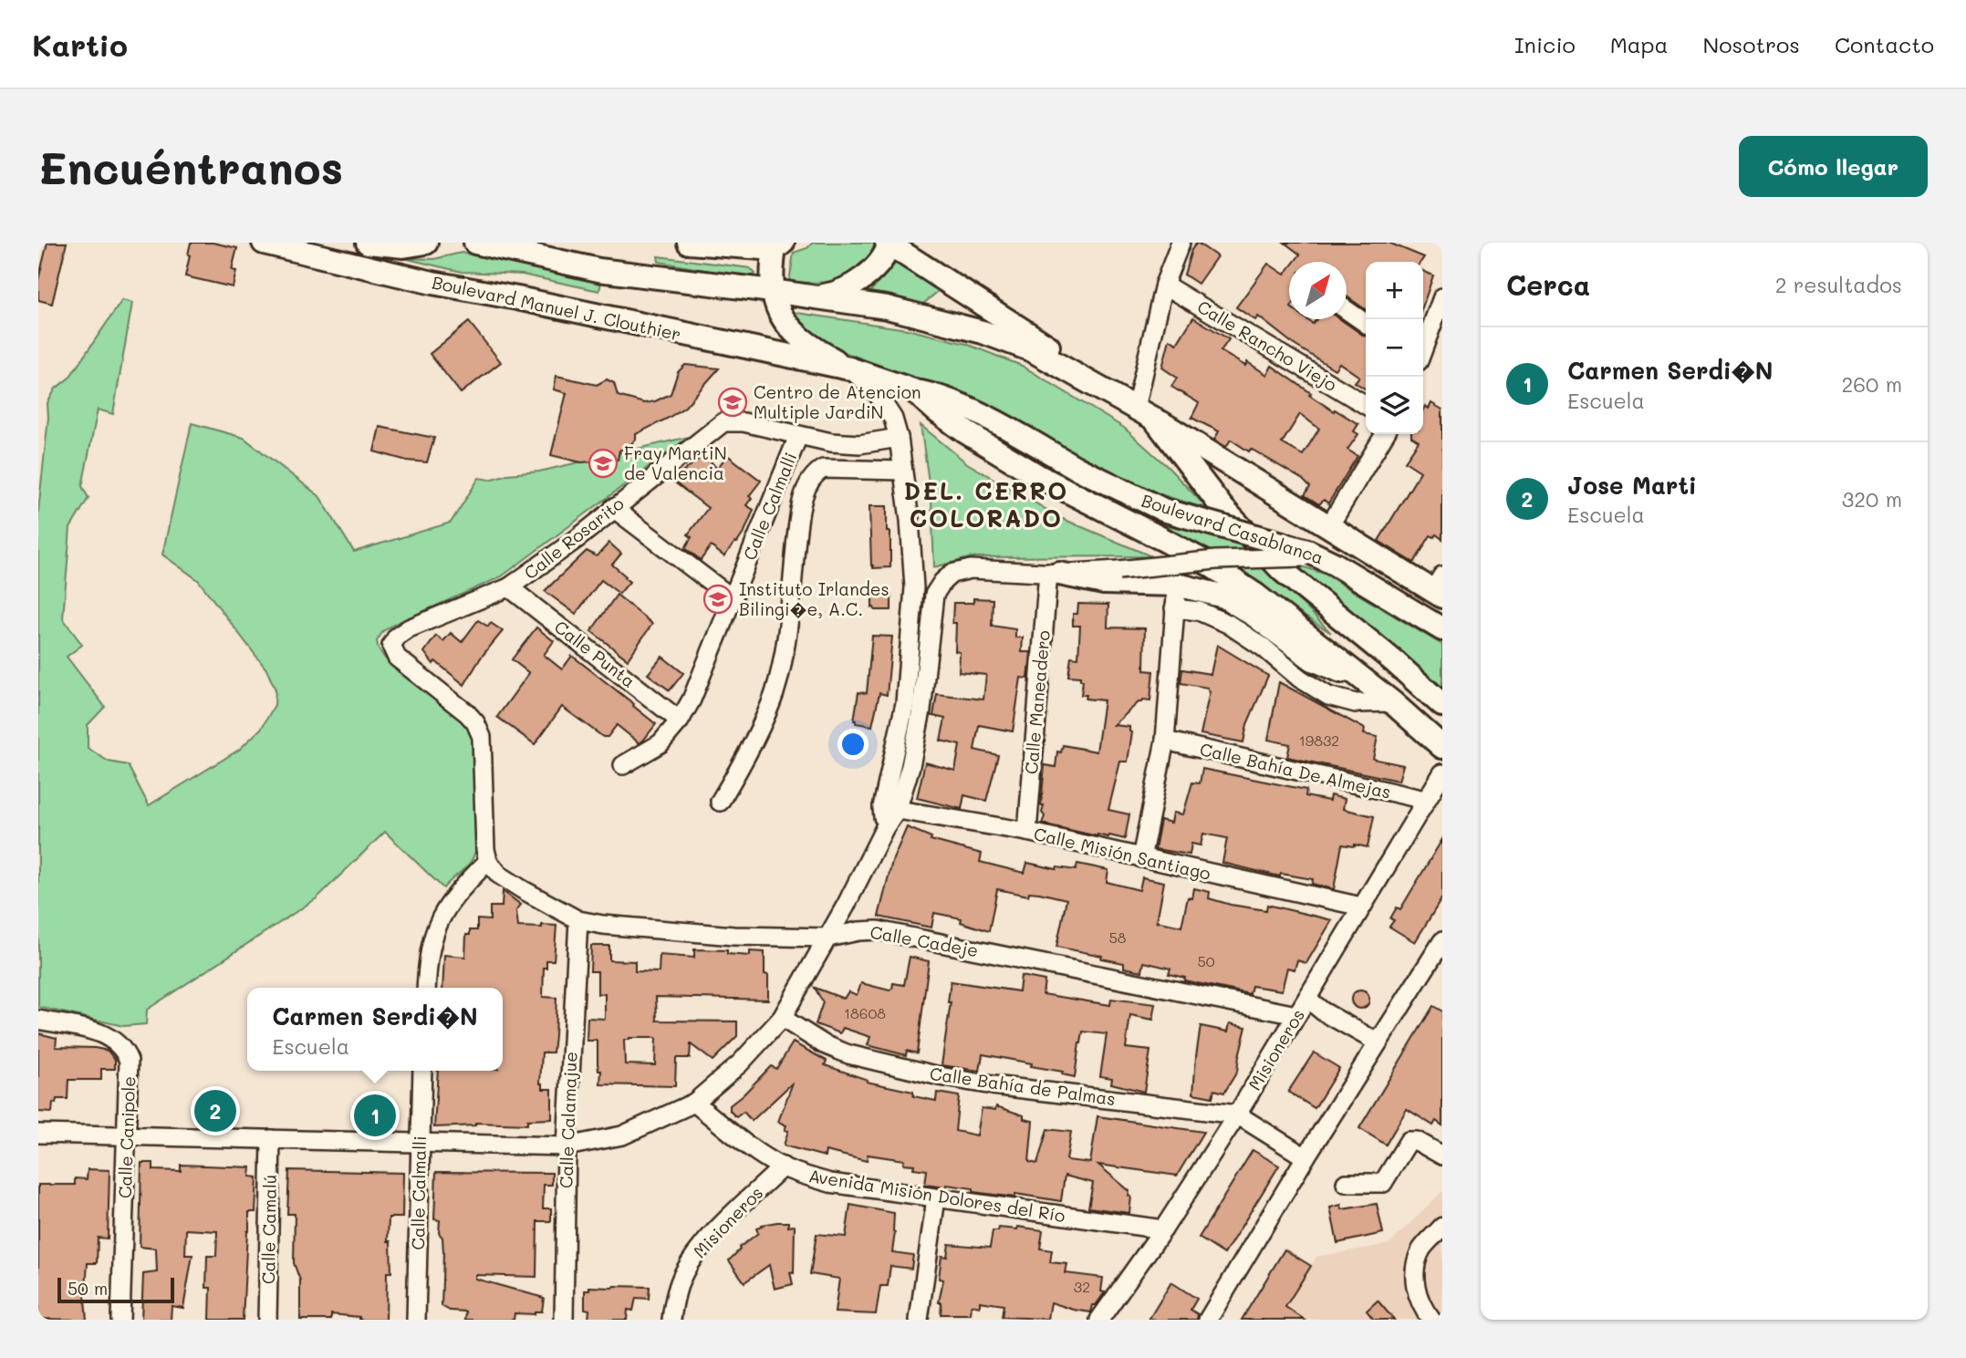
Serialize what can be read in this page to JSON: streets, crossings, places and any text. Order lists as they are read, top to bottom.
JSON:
{
  "streets": {
    "main road": ["Boulevard Manuel J. Clouthier", "Boulevard Casablanca"],
    "street": [
      "Calle Rancho Viejo",
      "Calle Calmalli",
      "Calle Rosarito",
      "Calle Punta",
      "Calle Maneadero",
      "Calle Bahía De Almejas",
      "Calle Misión Santiago",
      "Calle Cadeje",
      "Misioneros",
      "Calle Bahía de Palmas",
      "Calle Calamajue",
      "Calle Canipole",
      "Avenida Misión Dolores del Río",
      "Calle Camalú"
    ]
  },
  "crossings": [
    ["Boulevard Manuel J. Clouthier", "Boulevard Casablanca"],
    ["Calle Calmalli", "Calle Rosarito"],
    ["Calle Calmalli", "Calle Punta"],
    ["Calle Rosarito", "Calle Punta"],
    ["Calle Rosarito", "Calle Cadeje"],
    ["Calle Maneadero", "Calle Misión Santiago"],
    ["Calle Bahía De Almejas", "Misioneros"],
    ["Calle Misión Santiago", "Misioneros"],
    ["Calle Cadeje", "Misioneros"],
    ["Calle Cadeje", "Calle Calamajue"],
    ["Misioneros", "Calle Bahía de Palmas"],
    ["Misioneros", "Avenida Misión Dolores del Río"]
  ],
  "districts": ["DEL. CERRO COLORADO"],
  "places": {
    "school or university": ["Centro de Atencion Multiple JardiN", "Fray MartiN de Valencia", "Instituto Irlandes Bilingi�e, A.C."]
  },
  "house_numbers": [
    "19832",
    "58",
    "50",
    "18608",
    "32"
  ],
  "scale_bar": "50 m",
  "north": "top right",
  "page": {
    "header": "Kartio",
    "nav": [
      "Inicio",
      "Mapa",
      "Nosotros",
      "Contacto"
    ],
    "buttons": "Cómo llegar",
    "title": "Encuéntranos",
    "heading": ["Cerca", "2 resultados"],
    "map_buttons": ["+", "−"],
    "list": [
      {
        "mark": "1",
        "name": "Carmen Serdi�N",
        "note": "Escuela",
        "value": "260 m"
      },
      {
        "mark": "2",
        "name": "Jose Marti",
        "note": "Escuela",
        "value": "320 m"
      }
    ],
    "popup": ["Carmen Serdi�N", "Escuela"],
    "pins": ["2", "1"],
    "scale": "50 m"
  }
}
